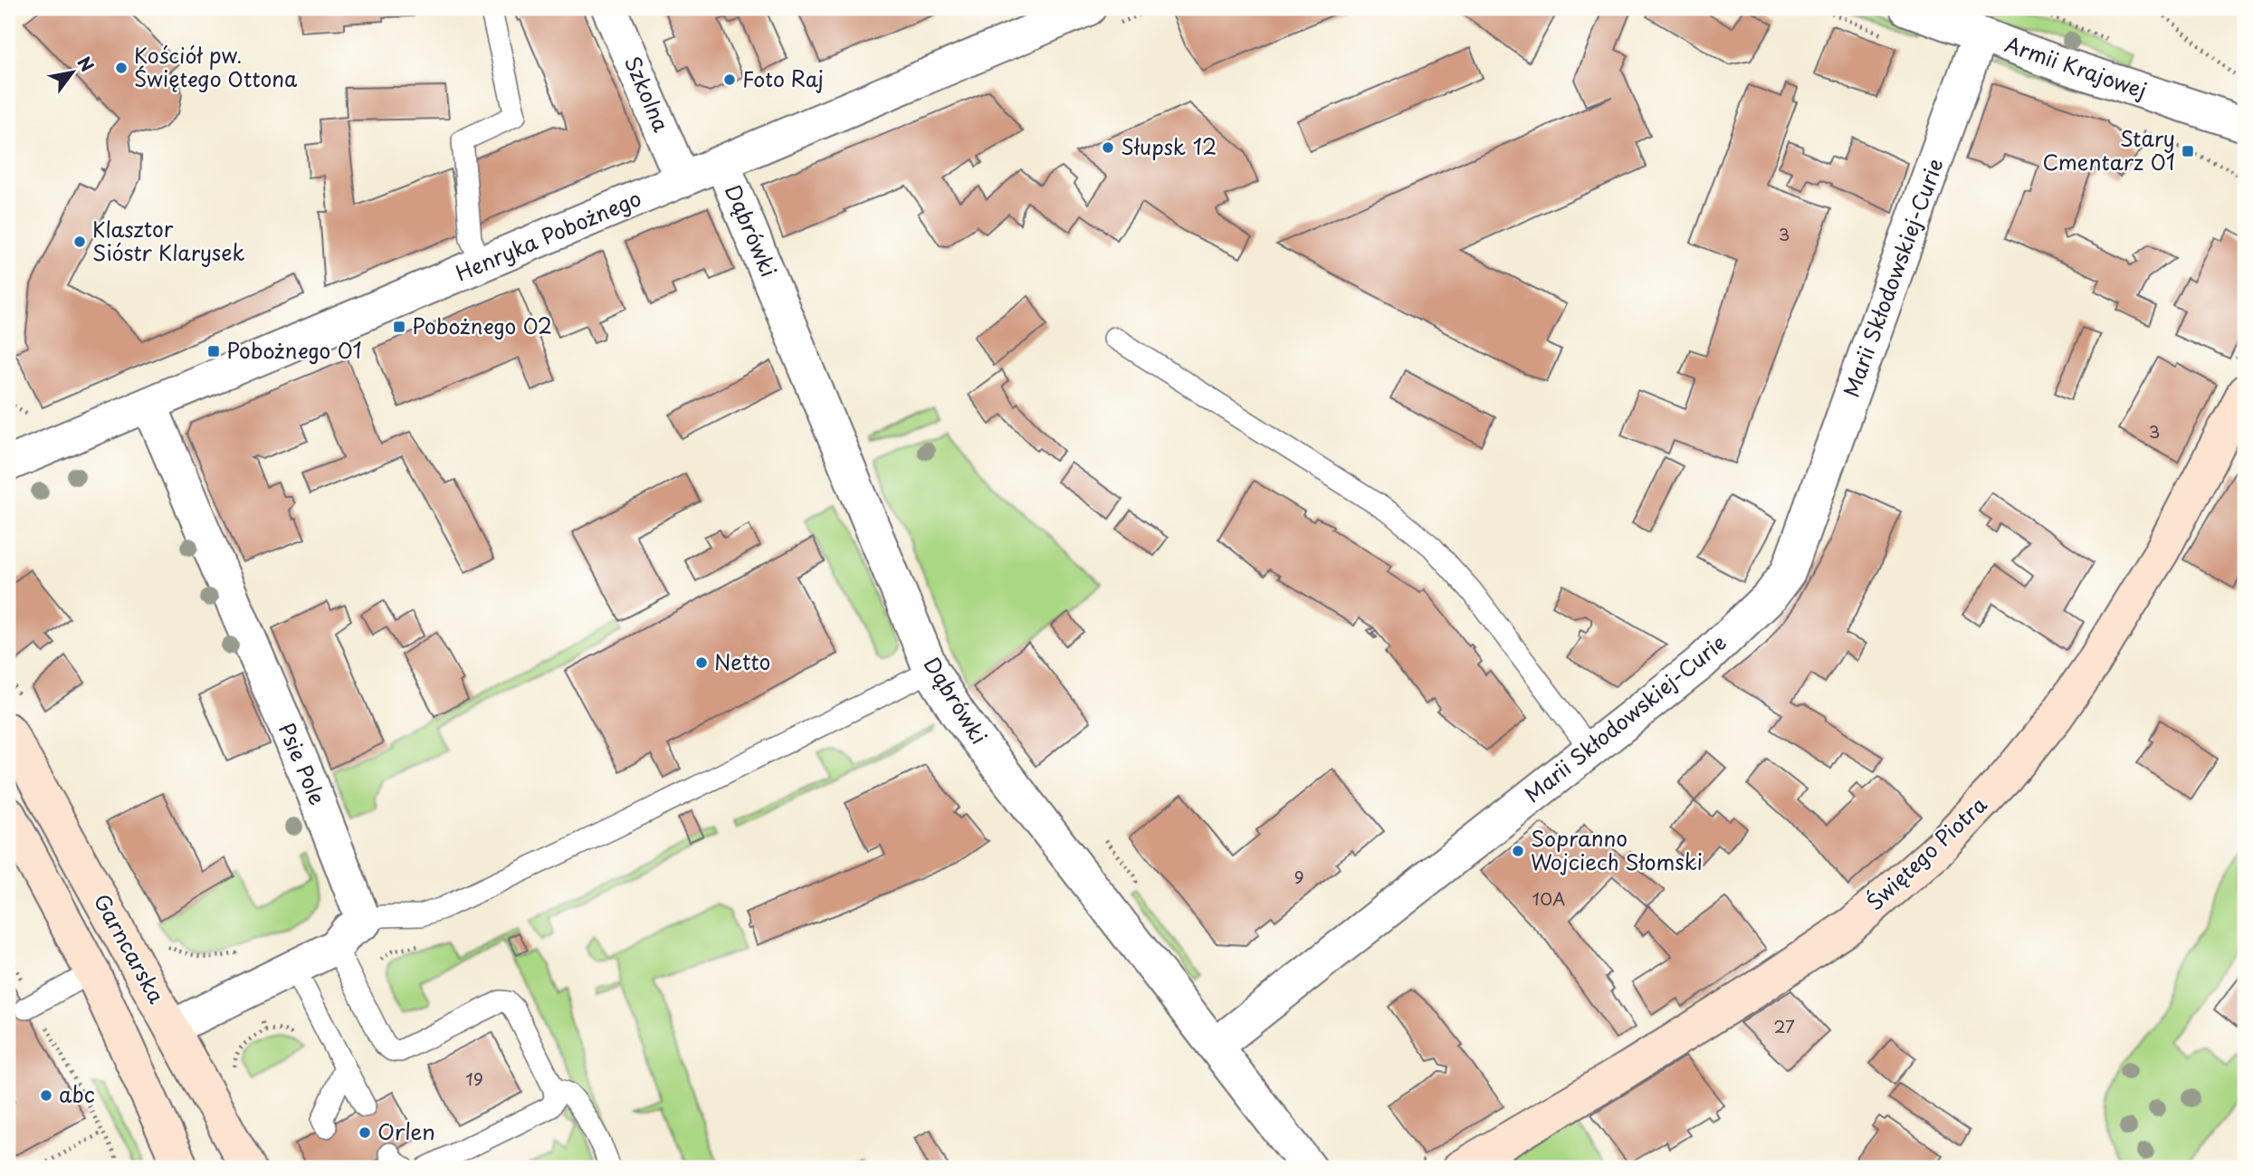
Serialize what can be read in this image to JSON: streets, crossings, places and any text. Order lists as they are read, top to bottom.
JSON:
{
  "streets": {
    "main road": ["Świętego Piotra", "Garncarska"],
    "street": [
      "Armii Krajowej",
      "Szkolna",
      "Dąbrówki",
      "Henryka Pobożnego",
      "Marii Skłodowskiej-Curie",
      "Psie Pole"
    ]
  },
  "crossings": [
    ["Armii Krajowej", "Marii Skłodowskiej-Curie"],
    ["Szkolna", "Henryka Pobożnego"],
    ["Dąbrówki", "Henryka Pobożnego"],
    ["Dąbrówki", "Marii Skłodowskiej-Curie"],
    ["Henryka Pobożnego", "Psie Pole"]
  ],
  "places": {
    "other": [
      "Kościół pw. Świętego Ottona",
      "Foto Raj",
      "Słupsk 12",
      "Klasztor Sióstr Klarysek",
      "Netto",
      "Sopranno Wojciech Słomski",
      "abc",
      "Orlen"
    ],
    "transit": ["Stary Cmentarz 01", "Pobożnego 02", "Pobożnego 01"]
  },
  "house_numbers": [
    "3",
    "3",
    "9",
    "10A",
    "27",
    "19"
  ],
  "north": "top right"
}
